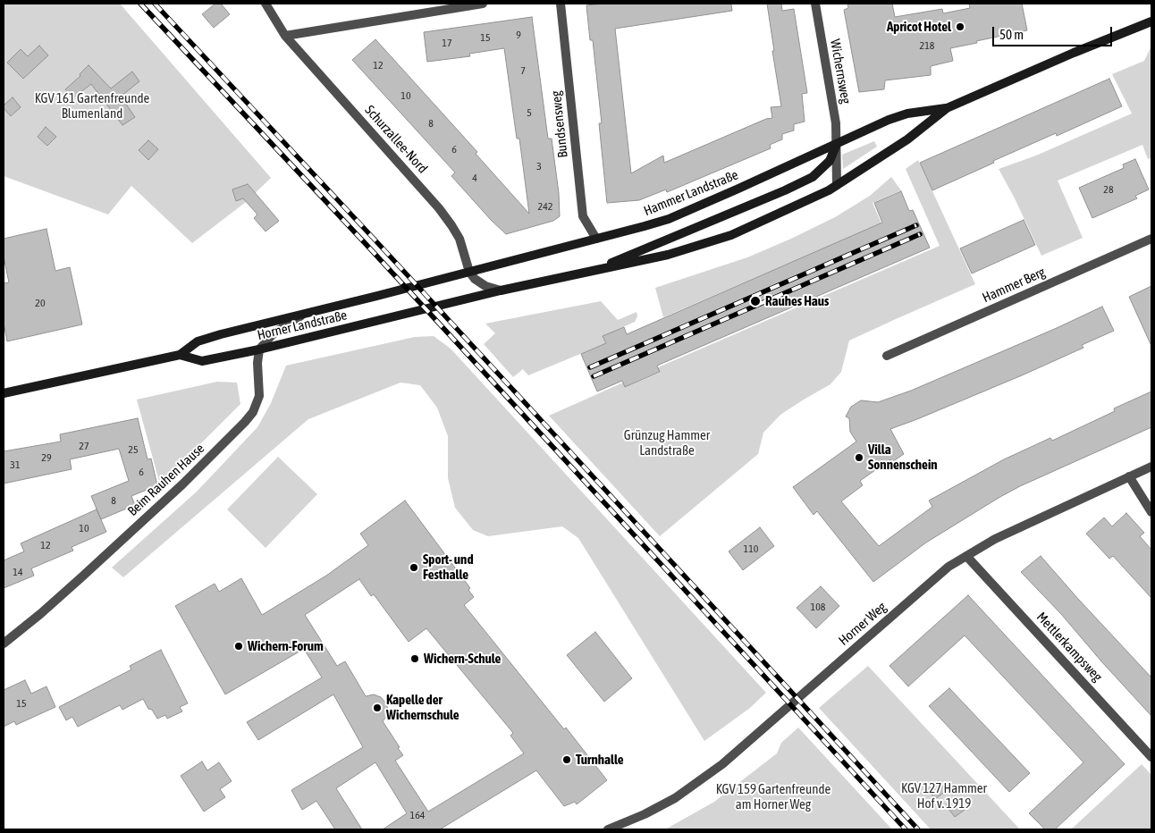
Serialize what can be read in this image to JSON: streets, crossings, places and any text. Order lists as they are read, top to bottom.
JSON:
{
  "streets": {
    "main road": ["Hammer Landstraße", "Horner Landstraße"],
    "street": [
      "Wichernsweg",
      "Bundsensweg",
      "Schurzallee-Nord",
      "Hammer Berg",
      "Beim Rauhen Hause",
      "Horner Weg",
      "Mettlerkampsweg"
    ]
  },
  "crossings": [
    ["Wichernsweg", "Hammer Landstraße"],
    ["Bundsensweg", "Hammer Landstraße"],
    ["Schurzallee-Nord", "Hammer Landstraße"],
    ["Hammer Landstraße", "Horner Landstraße"],
    ["Horner Landstraße", "Beim Rauhen Hause"],
    ["Horner Weg", "Mettlerkampsweg"]
  ],
  "parks": [
    "KGV 161 Gartenfreunde Blumenland",
    "Grünzug Hammer Landstraße",
    "KGV 127 Hammer Hof v. 1919",
    "KGV 159 Gartenfreunde am Horner Weg"
  ],
  "places": [
    "Apricot Hotel",
    "Rauhes Haus",
    "Villa Sonnenschein",
    "Sport- und Festhalle",
    "Wichern-Forum",
    "Wichern-Schule",
    "Kapelle der Wichernschule",
    "Turnhalle"
  ],
  "house_numbers": [
    "9",
    "15",
    "17",
    "218",
    "12",
    "7",
    "10",
    "5",
    "8",
    "6",
    "3",
    "4",
    "28",
    "242",
    "20",
    "27",
    "25",
    "29",
    "31",
    "6",
    "8",
    "10",
    "12",
    "110",
    "14",
    "108",
    "15",
    "164"
  ],
  "scale_bar": "50 m"
}
